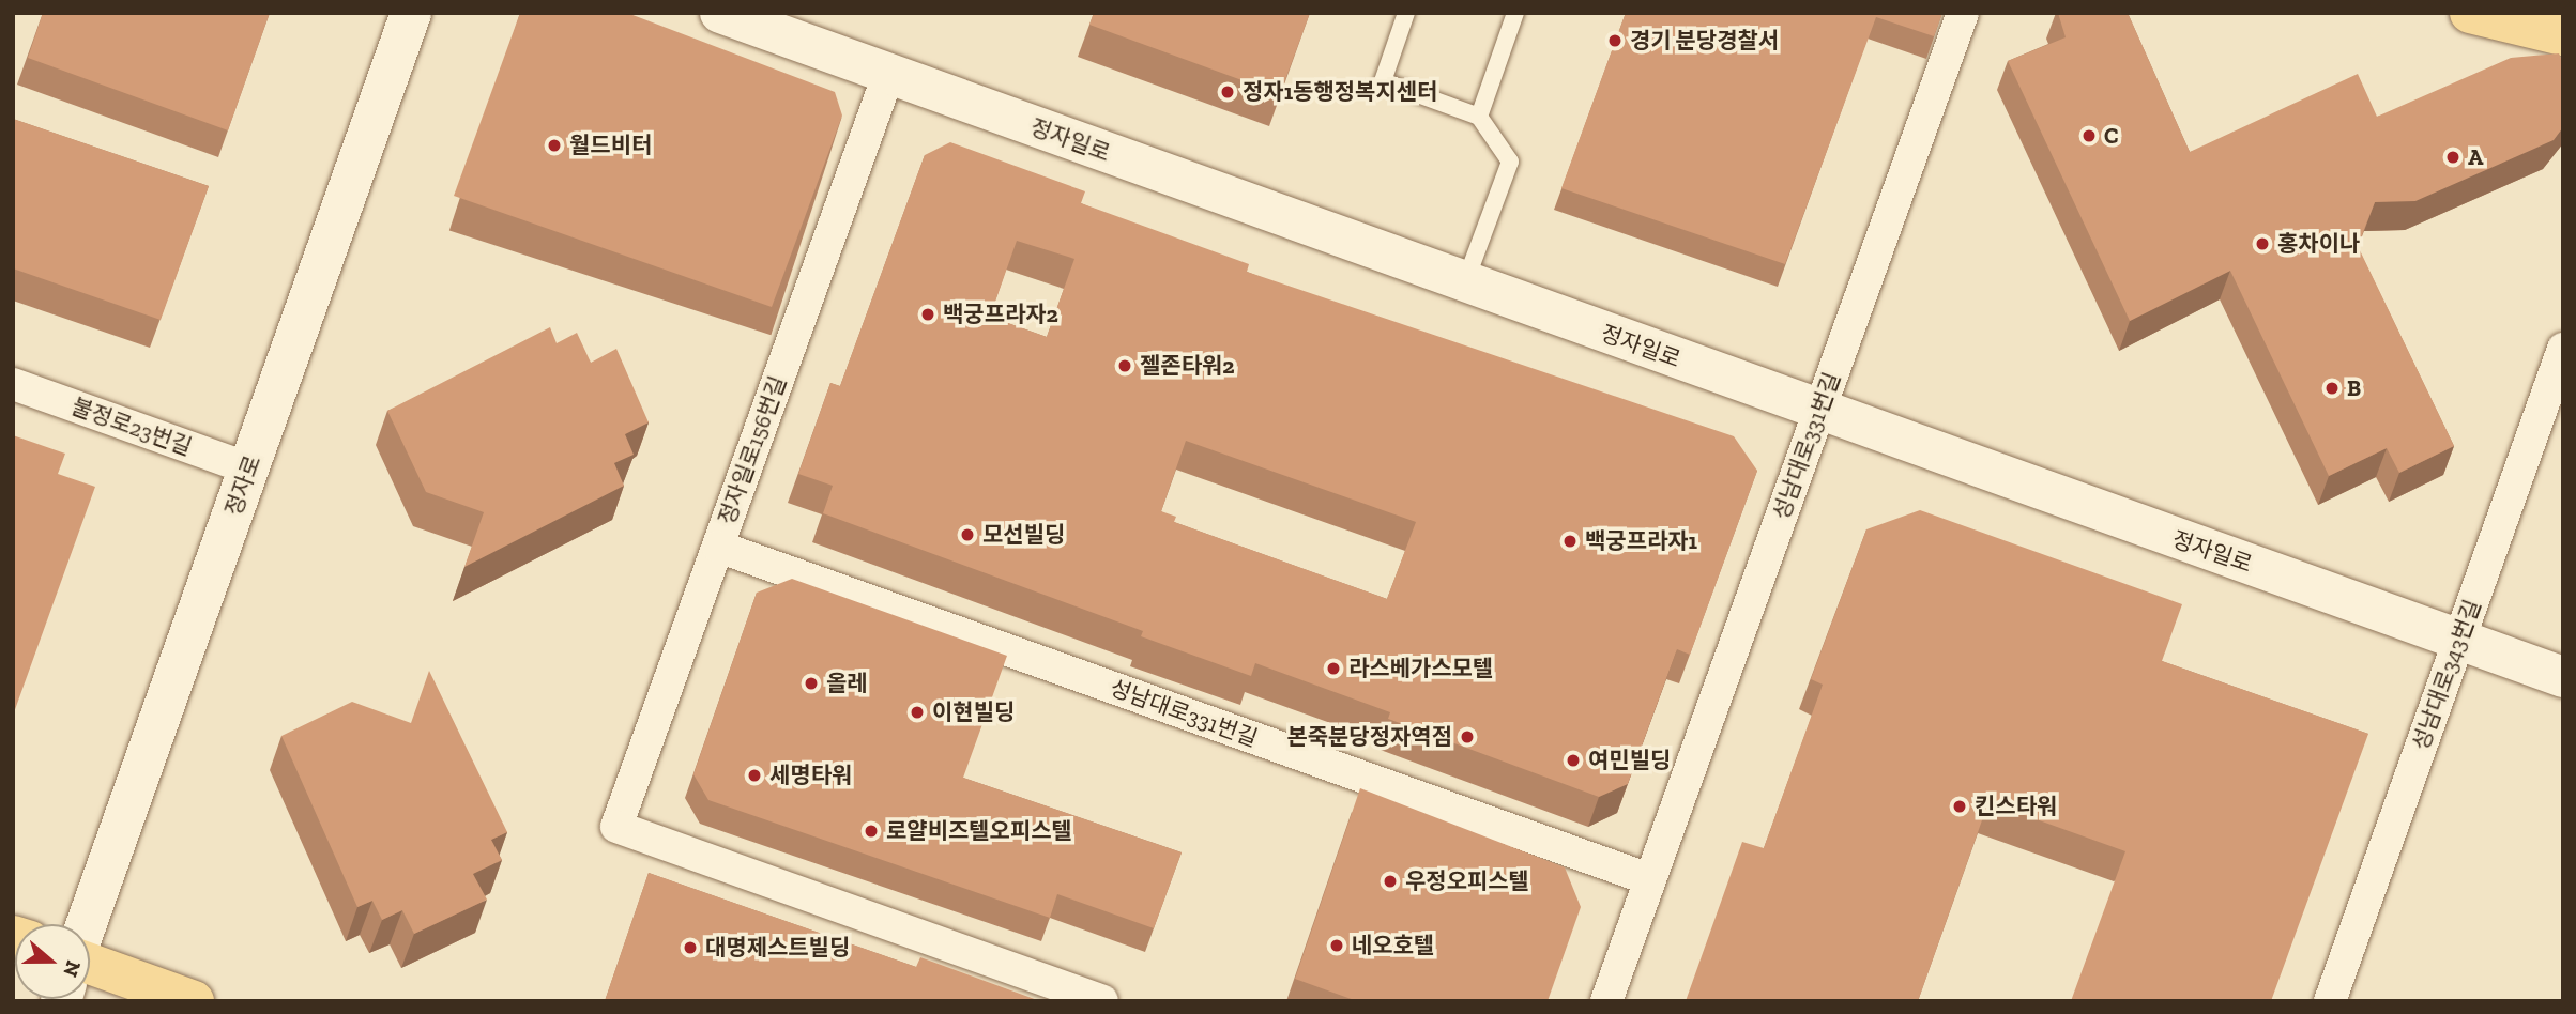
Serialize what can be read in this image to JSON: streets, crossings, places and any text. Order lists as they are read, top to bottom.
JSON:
{
  "streets": {
    "street": [
      "정자일로",
      "불정로23번길",
      "성남대로331번길",
      "정자일로156번길",
      "정자로",
      "성남대로343번길"
    ]
  },
  "crossings": [
    ["정자일로", "성남대로331번길"],
    ["정자일로", "정자일로156번길"],
    ["정자일로", "성남대로343번길"],
    ["불정로23번길", "정자로"],
    ["성남대로331번길", "정자일로156번길"]
  ],
  "places": [
    "경기 분당경찰서",
    "정자1동행정복지센터",
    "C",
    "월드비터",
    "A",
    "홍차이나",
    "백궁프라자2",
    "젤존타워2",
    "B",
    "모선빌딩",
    "백궁프라자1",
    "라스베가스모텔",
    "올레",
    "이현빌딩",
    "본죽분당정자역점",
    "여민빌딩",
    "세명타워",
    "킨스타워",
    "로얄비즈텔오피스텔",
    "우정오피스텔",
    "네오호텔",
    "대명제스트빌딩"
  ],
  "north": "right"
}
